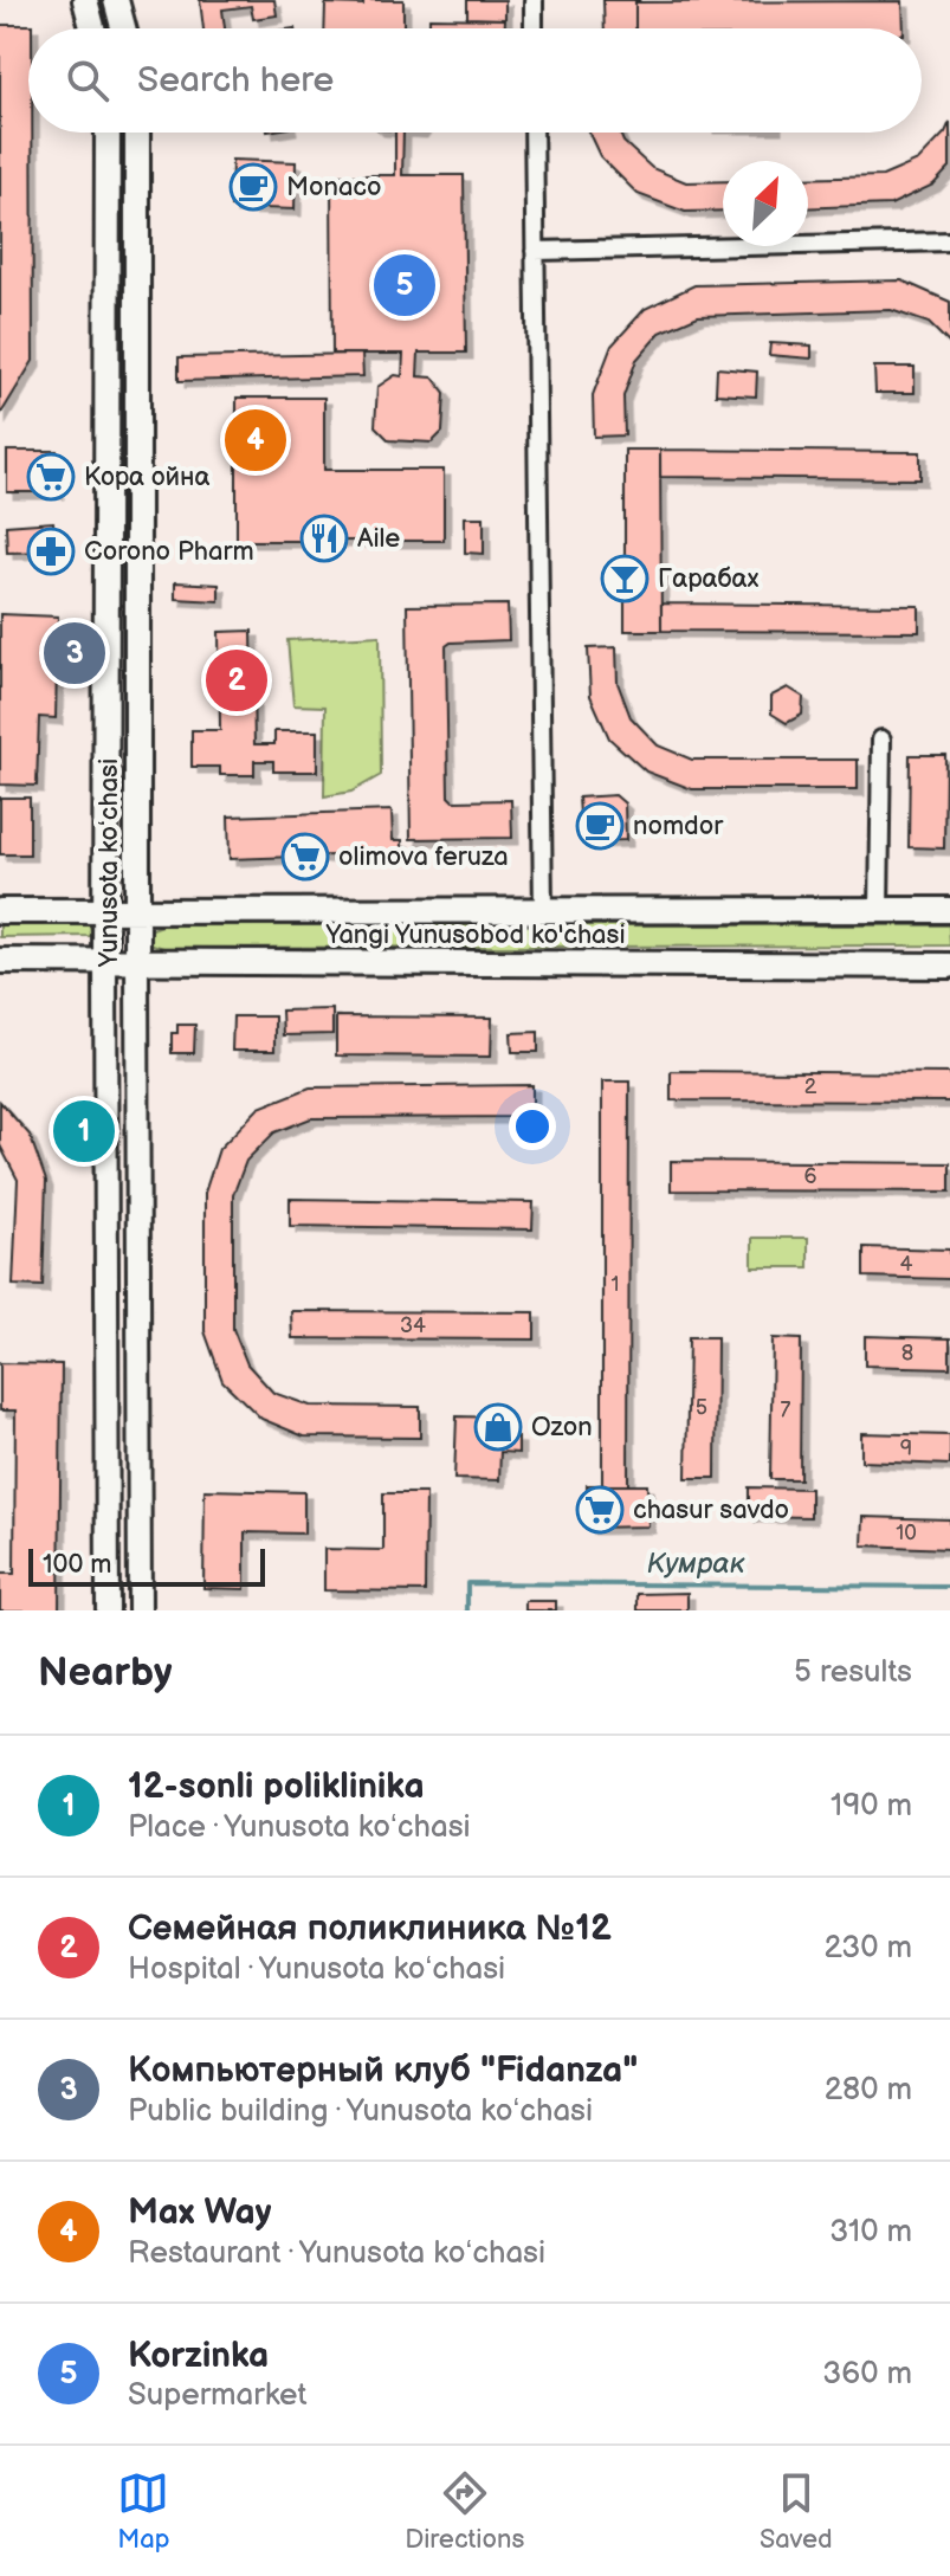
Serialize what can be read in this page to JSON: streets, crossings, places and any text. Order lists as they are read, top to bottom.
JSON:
{
  "streets": {
    "main road": ["Yunusota koʻchasi", "Yangi Yunusobod ko'chasi"]
  },
  "crossings": [
    ["Yunusota koʻchasi", "Yangi Yunusobod ko'chasi"]
  ],
  "water": ["Кумрак"],
  "places": {
    "cafe": ["Monaco", "nomdor"],
    "supermarket": ["Кора ойна", "olimova feruza", "chasur savdo"],
    "restaurant": ["Aile"],
    "pharmacy": ["Corono Pharm"],
    "bar": ["Гарабах"],
    "shop": ["Ozon"]
  },
  "house_numbers": [
    "2",
    "6",
    "4",
    "1",
    "34",
    "8",
    "5",
    "7",
    "9",
    "10"
  ],
  "scale_bar": "100 m",
  "north": "top right",
  "page": {
    "search": "Search here",
    "pins": [
      "5",
      "4",
      "3",
      "2",
      "1"
    ],
    "scale": "100 m",
    "heading": ["Nearby", "5 results"],
    "list": [
      {
        "mark": "1",
        "name": "12-sonli poliklinika",
        "note": "Place · Yunusota koʻchasi",
        "value": "190 m"
      },
      {
        "mark": "2",
        "name": "Семейная поликлиника №12",
        "note": "Hospital · Yunusota koʻchasi",
        "value": "230 m"
      },
      {
        "mark": "3",
        "name": "Компьютерный клуб \"Fidanza\"",
        "note": "Public building · Yunusota koʻchasi",
        "value": "280 m"
      },
      {
        "mark": "4",
        "name": "Max Way",
        "note": "Restaurant · Yunusota koʻchasi",
        "value": "310 m"
      },
      {
        "mark": "5",
        "name": "Korzinka",
        "note": "Supermarket",
        "value": "360 m"
      }
    ],
    "nav": ["Map", "Directions", "Saved"]
  }
}
